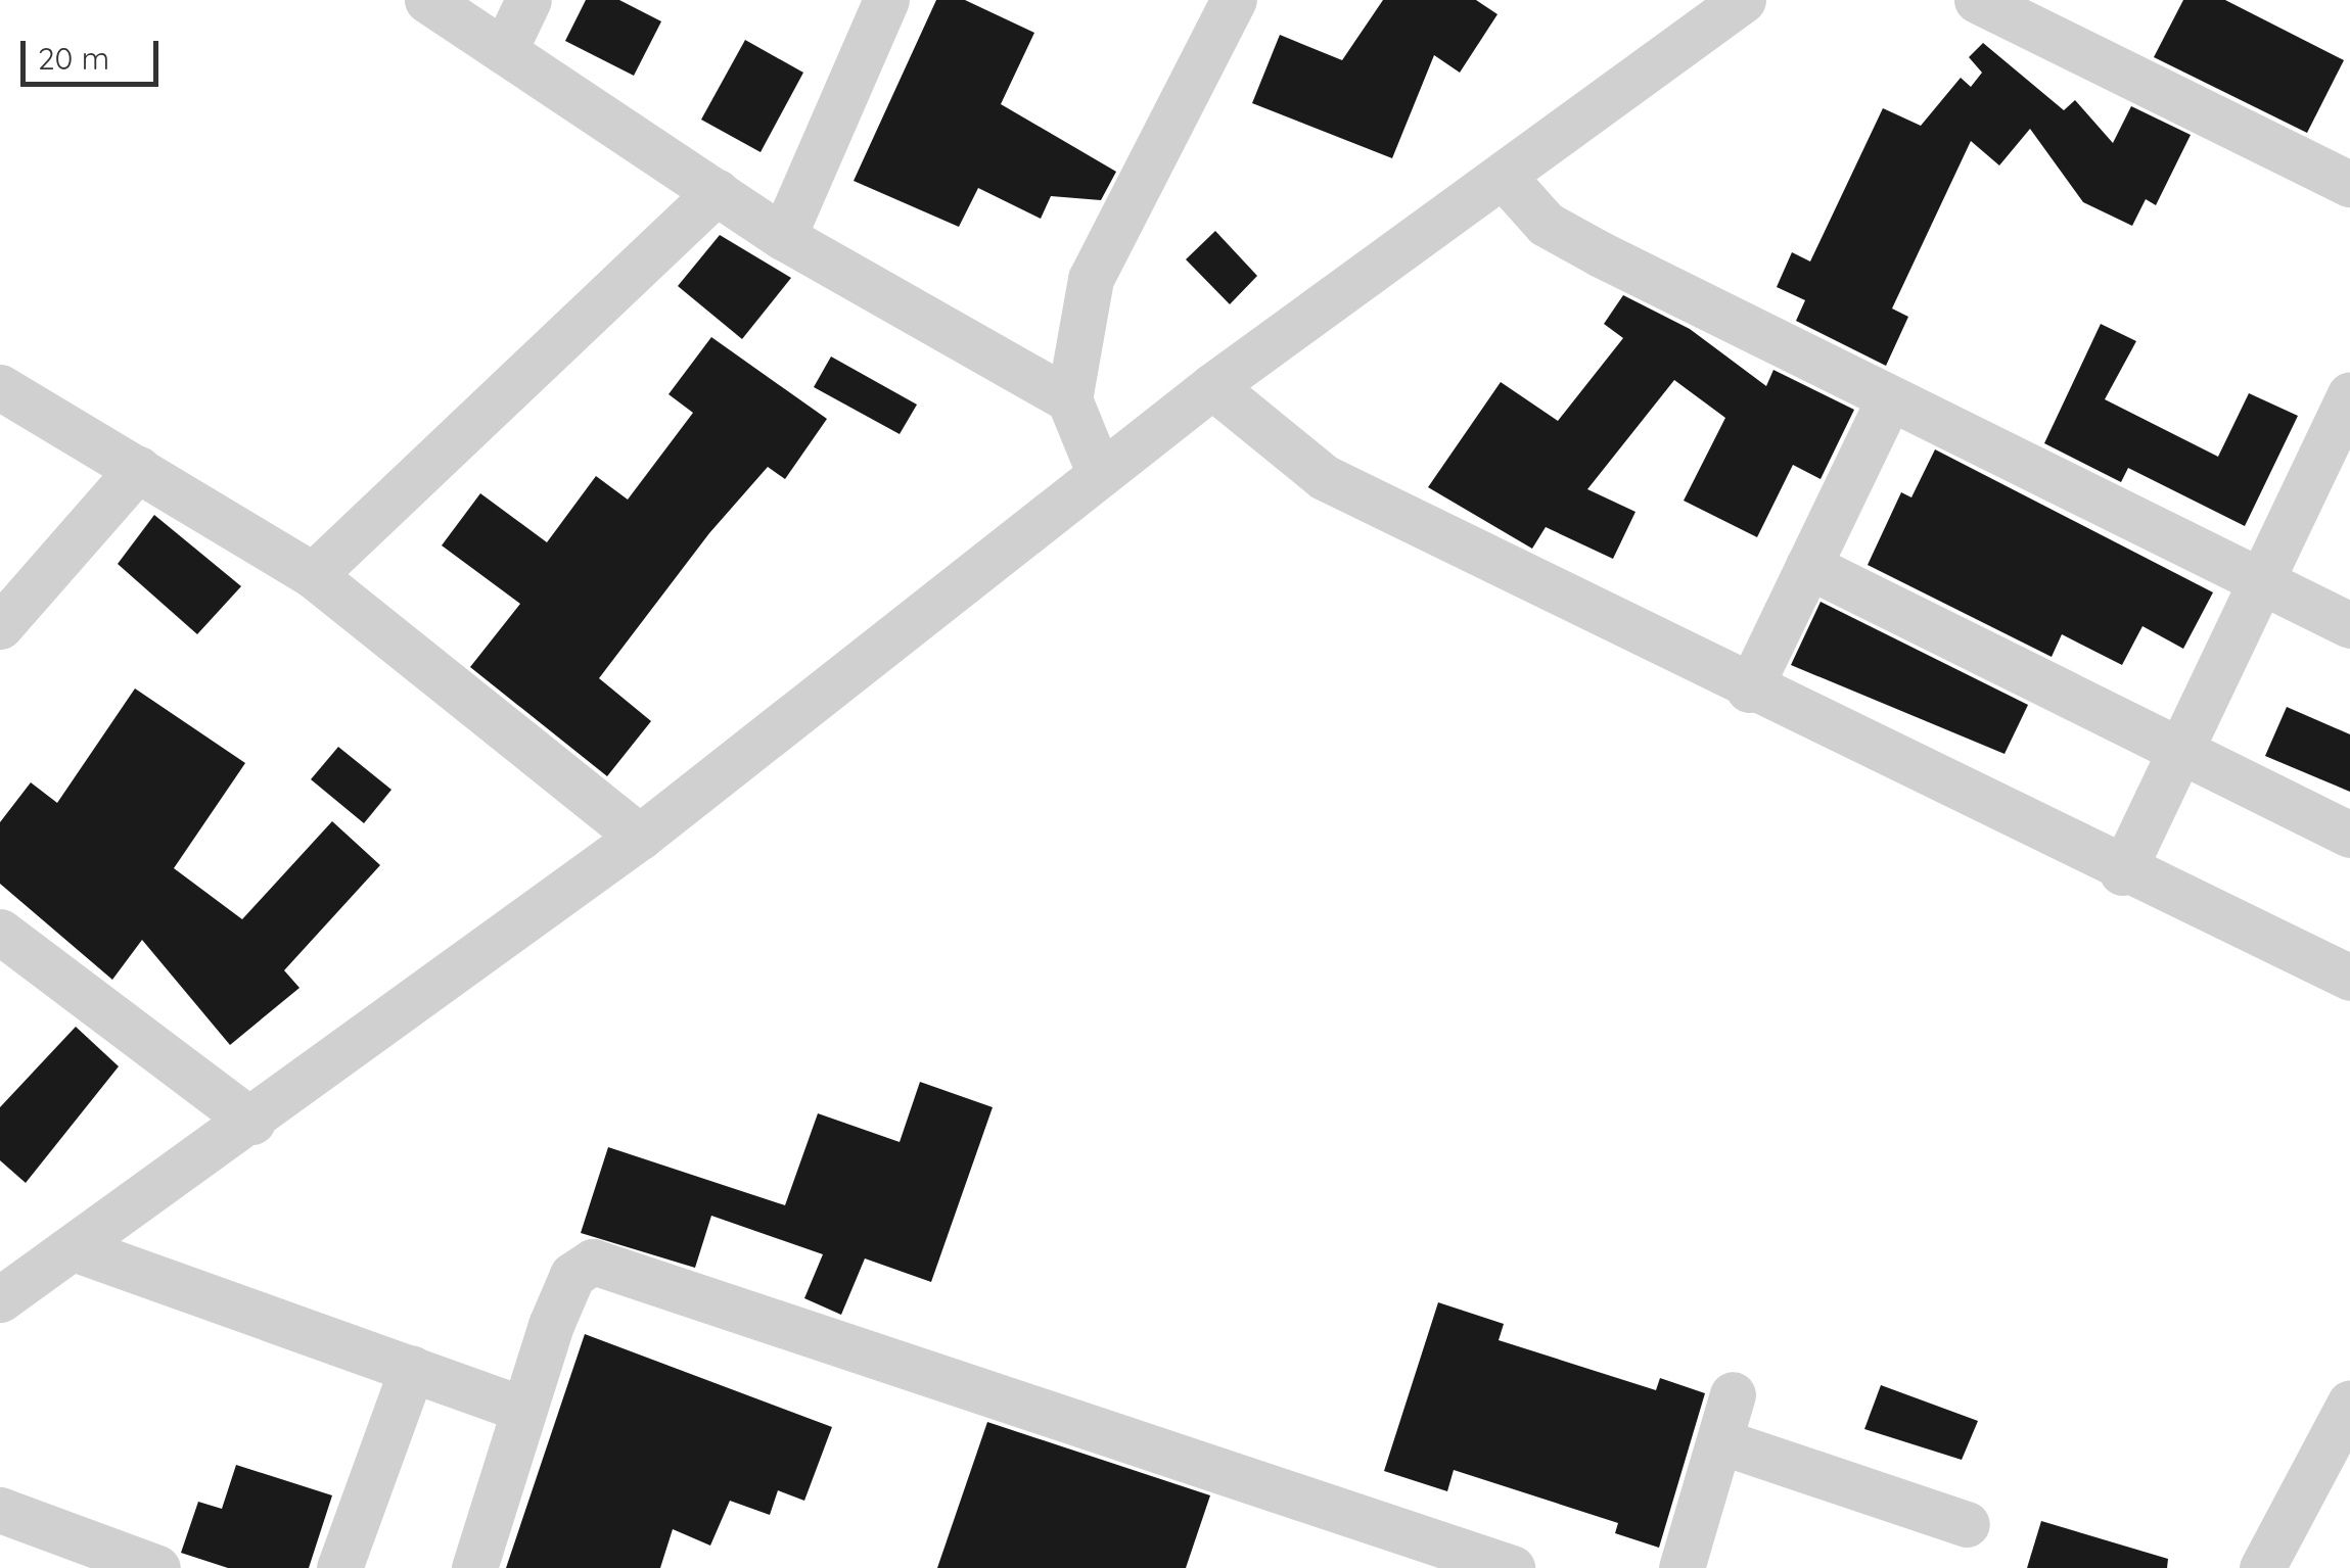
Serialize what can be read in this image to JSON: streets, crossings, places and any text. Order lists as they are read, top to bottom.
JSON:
{
  "scale_bar": "20 m"
}
